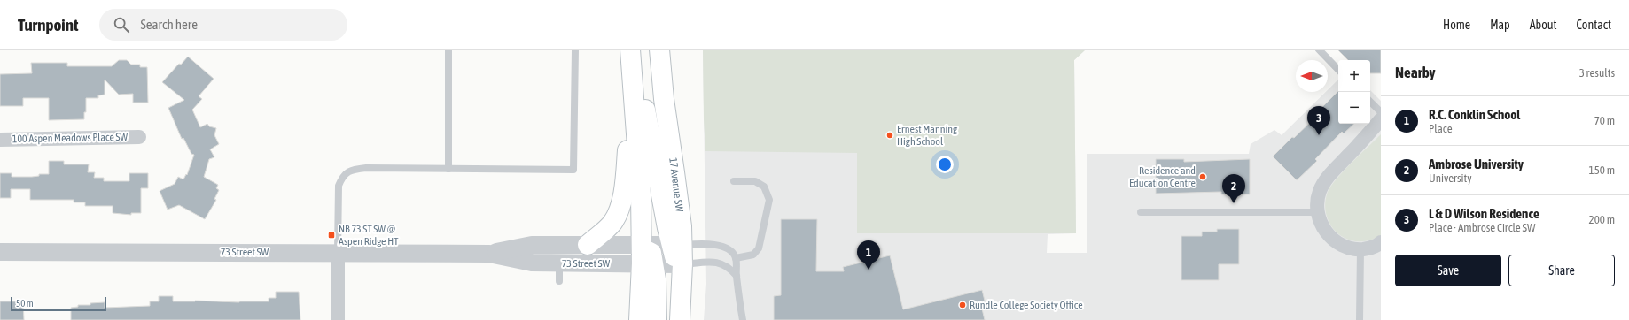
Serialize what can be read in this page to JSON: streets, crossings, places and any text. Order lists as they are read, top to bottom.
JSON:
{
  "streets": {
    "main road": ["17 Avenue SW"],
    "street": ["100 Aspen Meadows Place SW", "73 Street SW"]
  },
  "crossings": [
    ["17 Avenue SW", "73 Street SW"]
  ],
  "places": {
    "other": ["Ernest Manning High School", "Residence and Education Centre", "Rundle College Society Office"],
    "transit": ["NB 73 ST SW @ Aspen Ridge HT"]
  },
  "scale_bar": "50 m",
  "north": "left",
  "page": {
    "header": "Turnpoint",
    "search": "Search here",
    "nav": [
      "Home",
      "Map",
      "About",
      "Contact"
    ],
    "heading": ["Nearby", "3 results"],
    "map_buttons": ["+", "−"],
    "list": [
      {
        "mark": "1",
        "name": "R.C. Conklin School",
        "note": "Place",
        "value": "70 m"
      },
      {
        "mark": "2",
        "name": "Ambrose University",
        "note": "University",
        "value": "150 m"
      },
      {
        "mark": "3",
        "name": "L & D Wilson Residence",
        "note": "Place · Ambrose Circle SW",
        "value": "200 m"
      }
    ],
    "pins": ["3", "2", "1"],
    "buttons": ["Save", "Share"],
    "scale": "50 m"
  }
}
